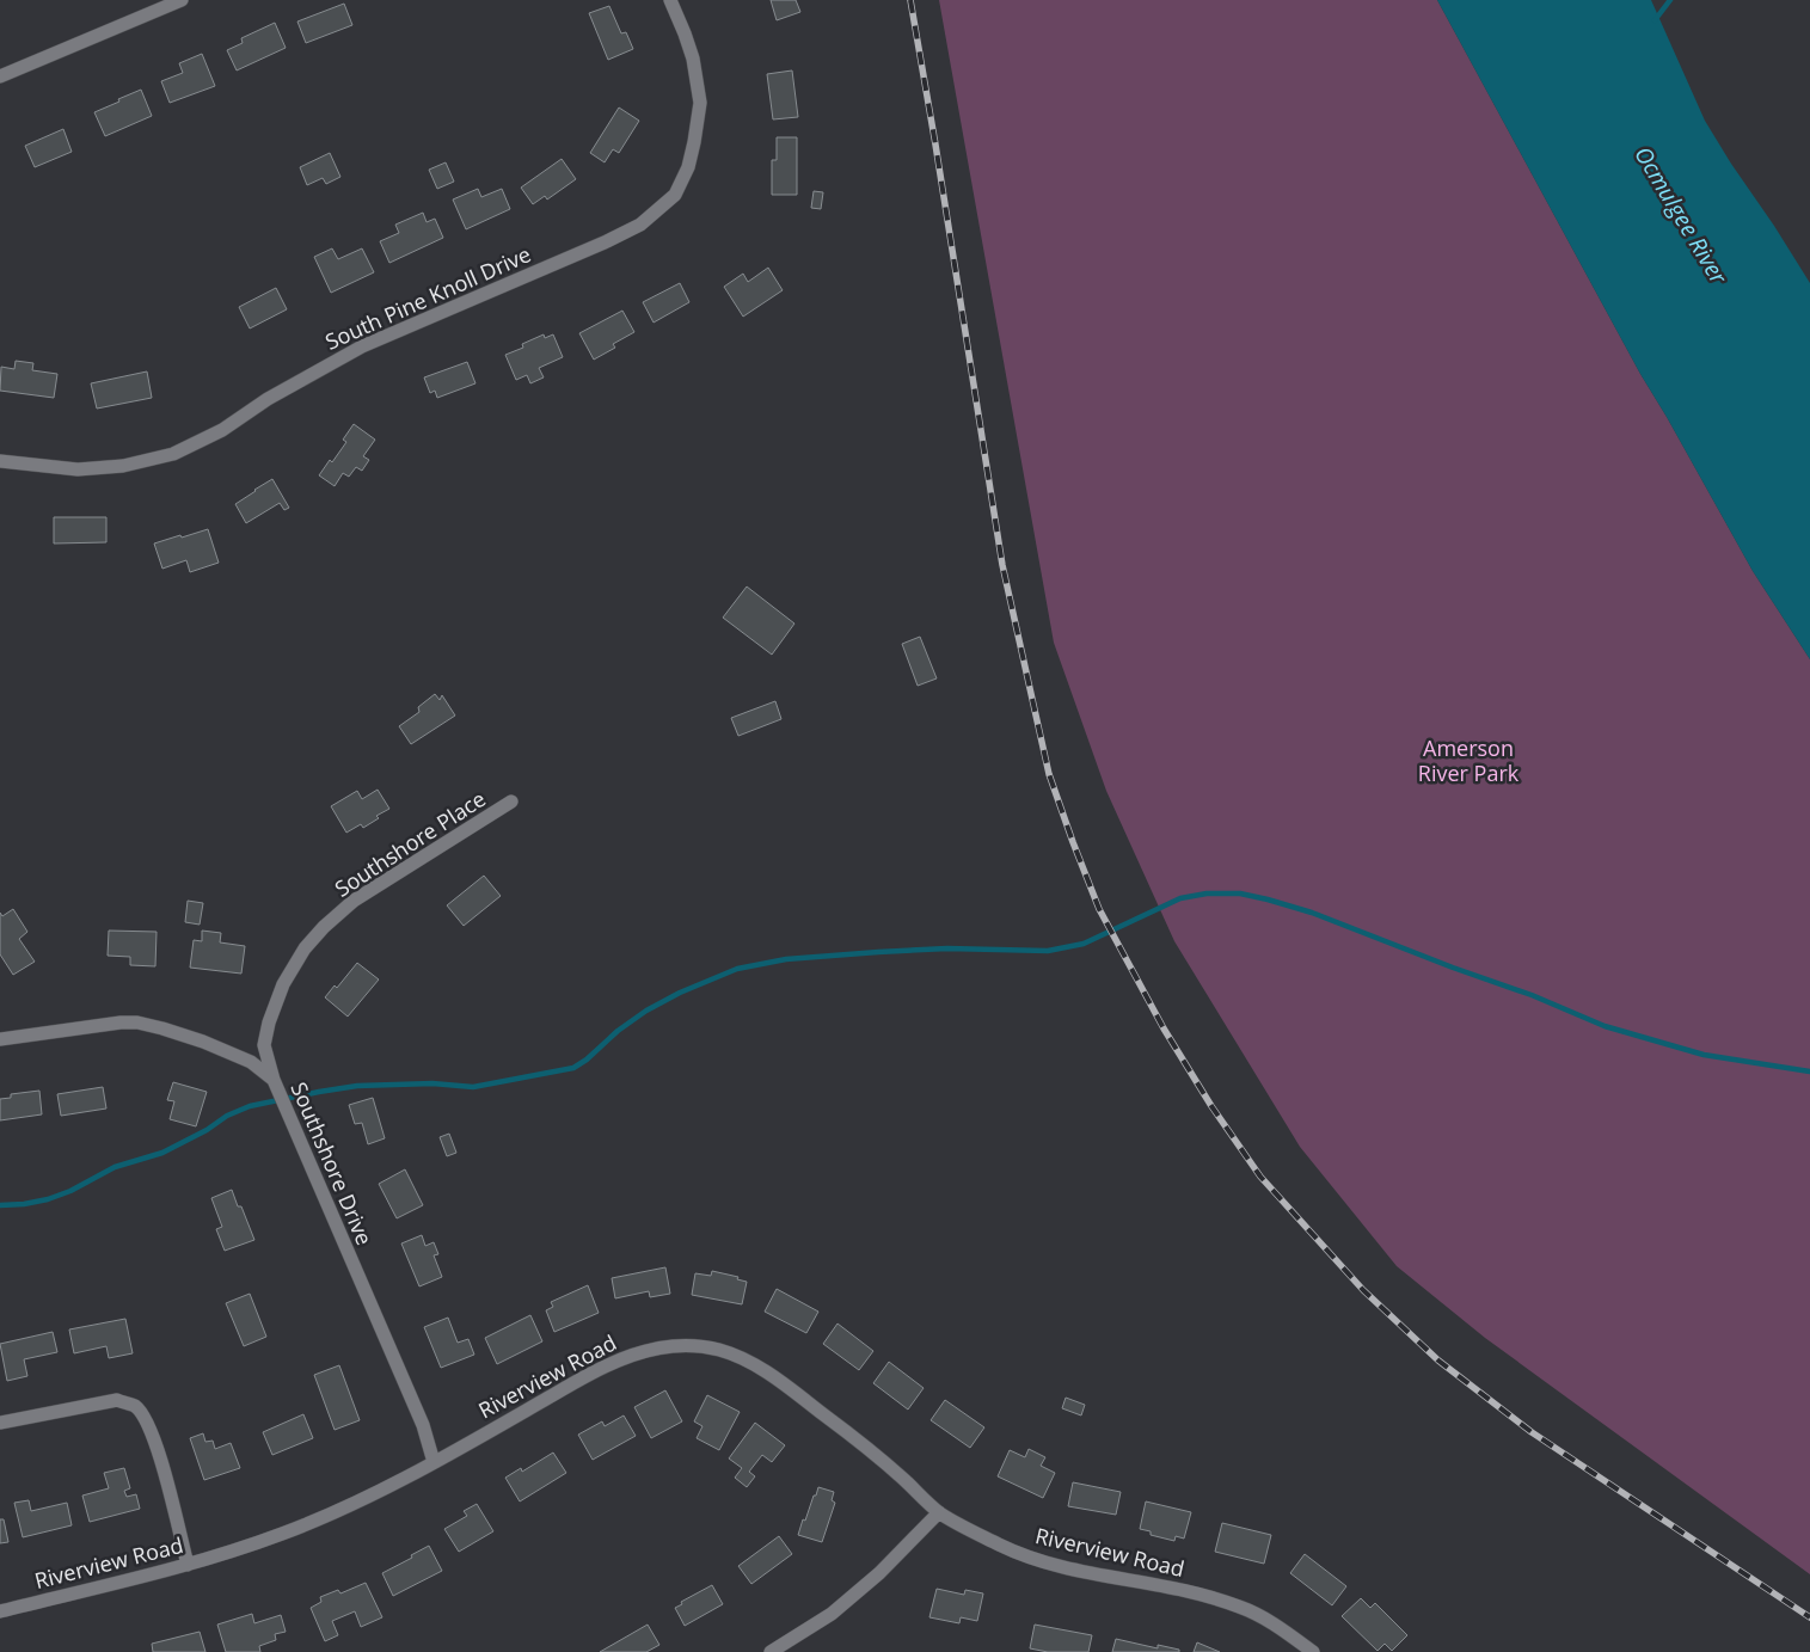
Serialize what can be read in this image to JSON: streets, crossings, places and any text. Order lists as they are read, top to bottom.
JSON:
{
  "streets": {
    "street": [
      "South Pine Knoll Drive",
      "Southshore Place",
      "Southshore Drive",
      "Riverview Road"
    ]
  },
  "crossings": [
    ["Southshore Place", "Southshore Drive"],
    ["Southshore Drive", "Riverview Road"]
  ],
  "water": ["Ocmulgee River"],
  "parks": ["Amerson River Park"]
}
